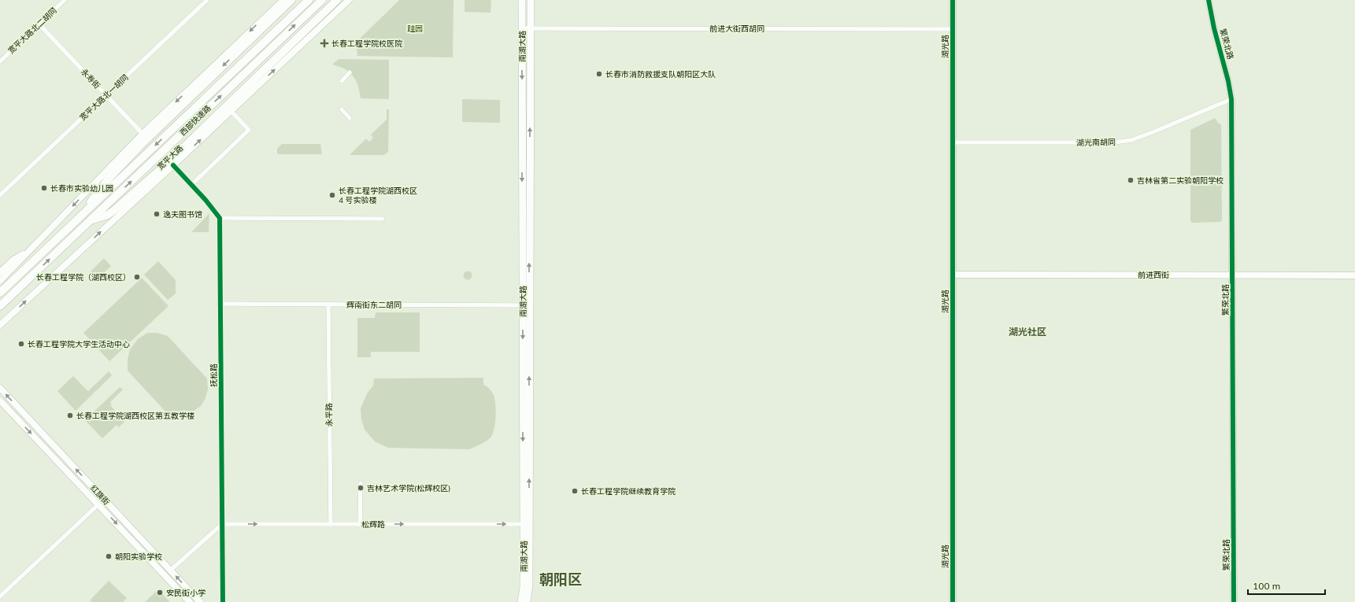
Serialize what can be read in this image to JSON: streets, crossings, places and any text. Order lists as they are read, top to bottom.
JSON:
{
  "streets": {
    "highway": ["西部快速路"],
    "main road": ["南湖大路"],
    "street": [
      "前进大街西胡同",
      "宽平大路北二胡同",
      "繁荣北路",
      "湖光路",
      "永寿街",
      "宽平大路北一胡同",
      "湖光南胡同",
      "宽平大路",
      "前进西街",
      "辉南街东二胡同",
      "抚松路",
      "永平路",
      "红旗街",
      "松辉路"
    ]
  },
  "crossings": [
    ["前进大街西胡同", "南湖大路"],
    ["前进大街西胡同", "湖光路"],
    ["宽平大路北二胡同", "永寿街"],
    ["繁荣北路", "湖光南胡同"],
    ["繁荣北路", "前进西街"],
    ["南湖大路", "辉南街东二胡同"],
    ["南湖大路", "松辉路"],
    ["湖光路", "湖光南胡同"],
    ["湖光路", "前进西街"],
    ["永寿街", "宽平大路北一胡同"],
    ["辉南街东二胡同", "抚松路"],
    ["辉南街东二胡同", "永平路"],
    ["抚松路", "松辉路"],
    ["永平路", "松辉路"]
  ],
  "one_way": ["松辉路"],
  "districts": ["湖光社区", "朝阳区"],
  "parks": ["跬园"],
  "places": {
    "health": ["长春工程学院校医院"],
    "other": [
      "长春市消防救援支队朝阳区大队",
      "吉林省第二实验朝阳学校",
      "长春市实验幼儿园",
      "长春工程学院湖西校区 4 号实验楼",
      "逸夫图书馆",
      "长春工程学院（湖西校区）",
      "长春工程学院大学生活动中心",
      "长春工程学院湖西校区第五教学楼",
      "吉林艺术学院(松辉校区)",
      "长春工程学院继续教育学院",
      "朝阳实验学校",
      "安民街小学"
    ]
  },
  "scale_bar": "100 m"
}
